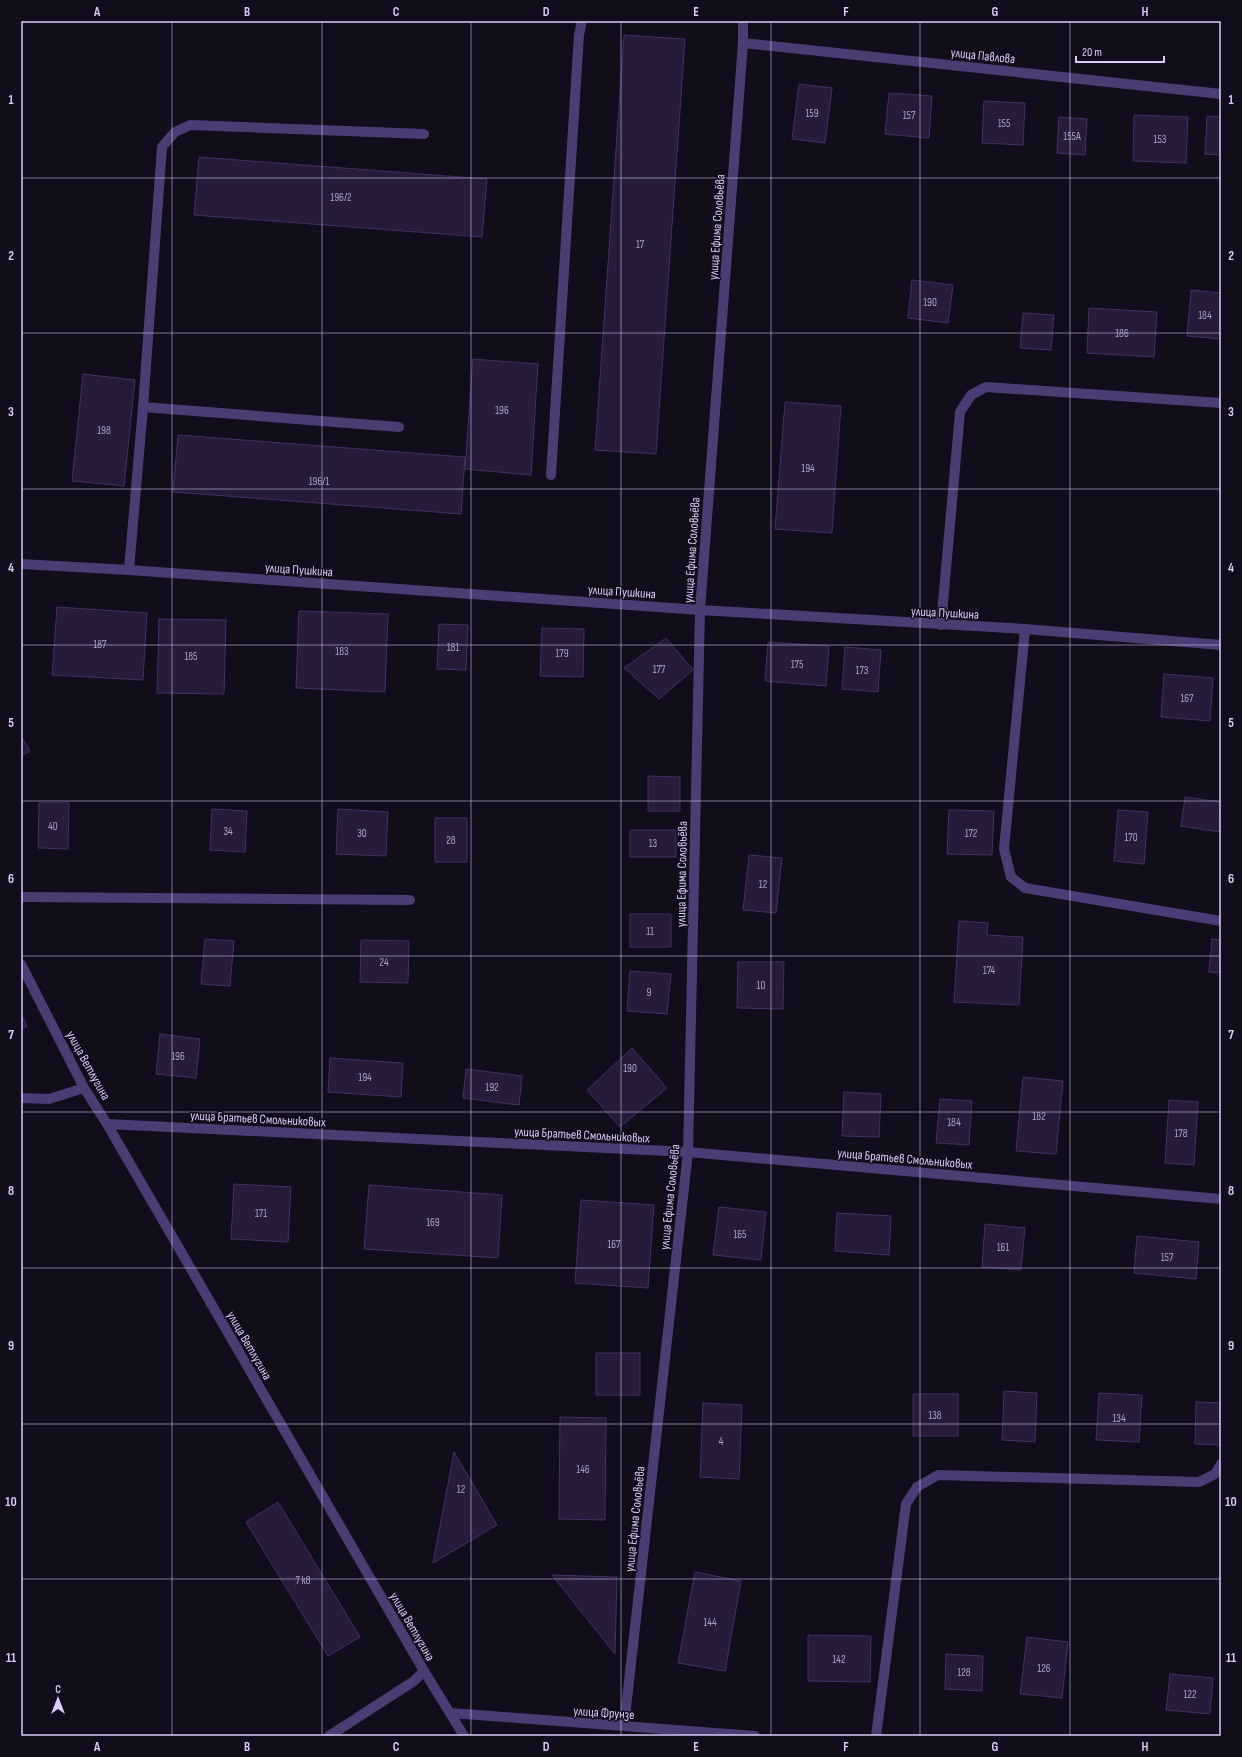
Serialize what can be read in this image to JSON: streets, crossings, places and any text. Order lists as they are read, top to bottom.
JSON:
{
  "streets": {
    "street": [
      "улица Павлова",
      "улица Ефима Соловьёва",
      "улица Пушкина",
      "улица Ветлугина",
      "улица Братьев Смольниковых",
      "улица Фрунзе"
    ]
  },
  "crossings": [
    ["улица Павлова", "улица Ефима Соловьёва"],
    ["улица Ефима Соловьёва", "улица Пушкина"],
    ["улица Ефима Соловьёва", "улица Братьев Смольниковых"],
    ["улица Ефима Соловьёва", "улица Фрунзе"],
    ["улица Ветлугина", "улица Братьев Смольниковых"],
    ["улица Ветлугина", "улица Фрунзе"]
  ],
  "house_numbers": [
    "159",
    "157",
    "155",
    "155А",
    "153",
    "196/2",
    "17",
    "190",
    "184",
    "186",
    "196",
    "198",
    "194",
    "196/1",
    "187",
    "181",
    "183",
    "179",
    "185",
    "175",
    "177",
    "173",
    "167",
    "40",
    "34",
    "30",
    "172",
    "170",
    "28",
    "13",
    "12",
    "11",
    "24",
    "174",
    "10",
    "9",
    "196",
    "190",
    "194",
    "192",
    "182",
    "184",
    "178",
    "171",
    "169",
    "165",
    "167",
    "161",
    "157",
    "138",
    "134",
    "4",
    "146",
    "12",
    "7 к8",
    "144",
    "142",
    "126",
    "128",
    "122"
  ],
  "scale_bar": "20 m",
  "north": "top",
  "grid": {
    "columns": [
      "A",
      "B",
      "C",
      "D",
      "E",
      "F",
      "G",
      "H"
    ],
    "rows": [
      "1",
      "2",
      "3",
      "4",
      "5",
      "6",
      "7",
      "8",
      "9",
      "10",
      "11"
    ]
  }
}
